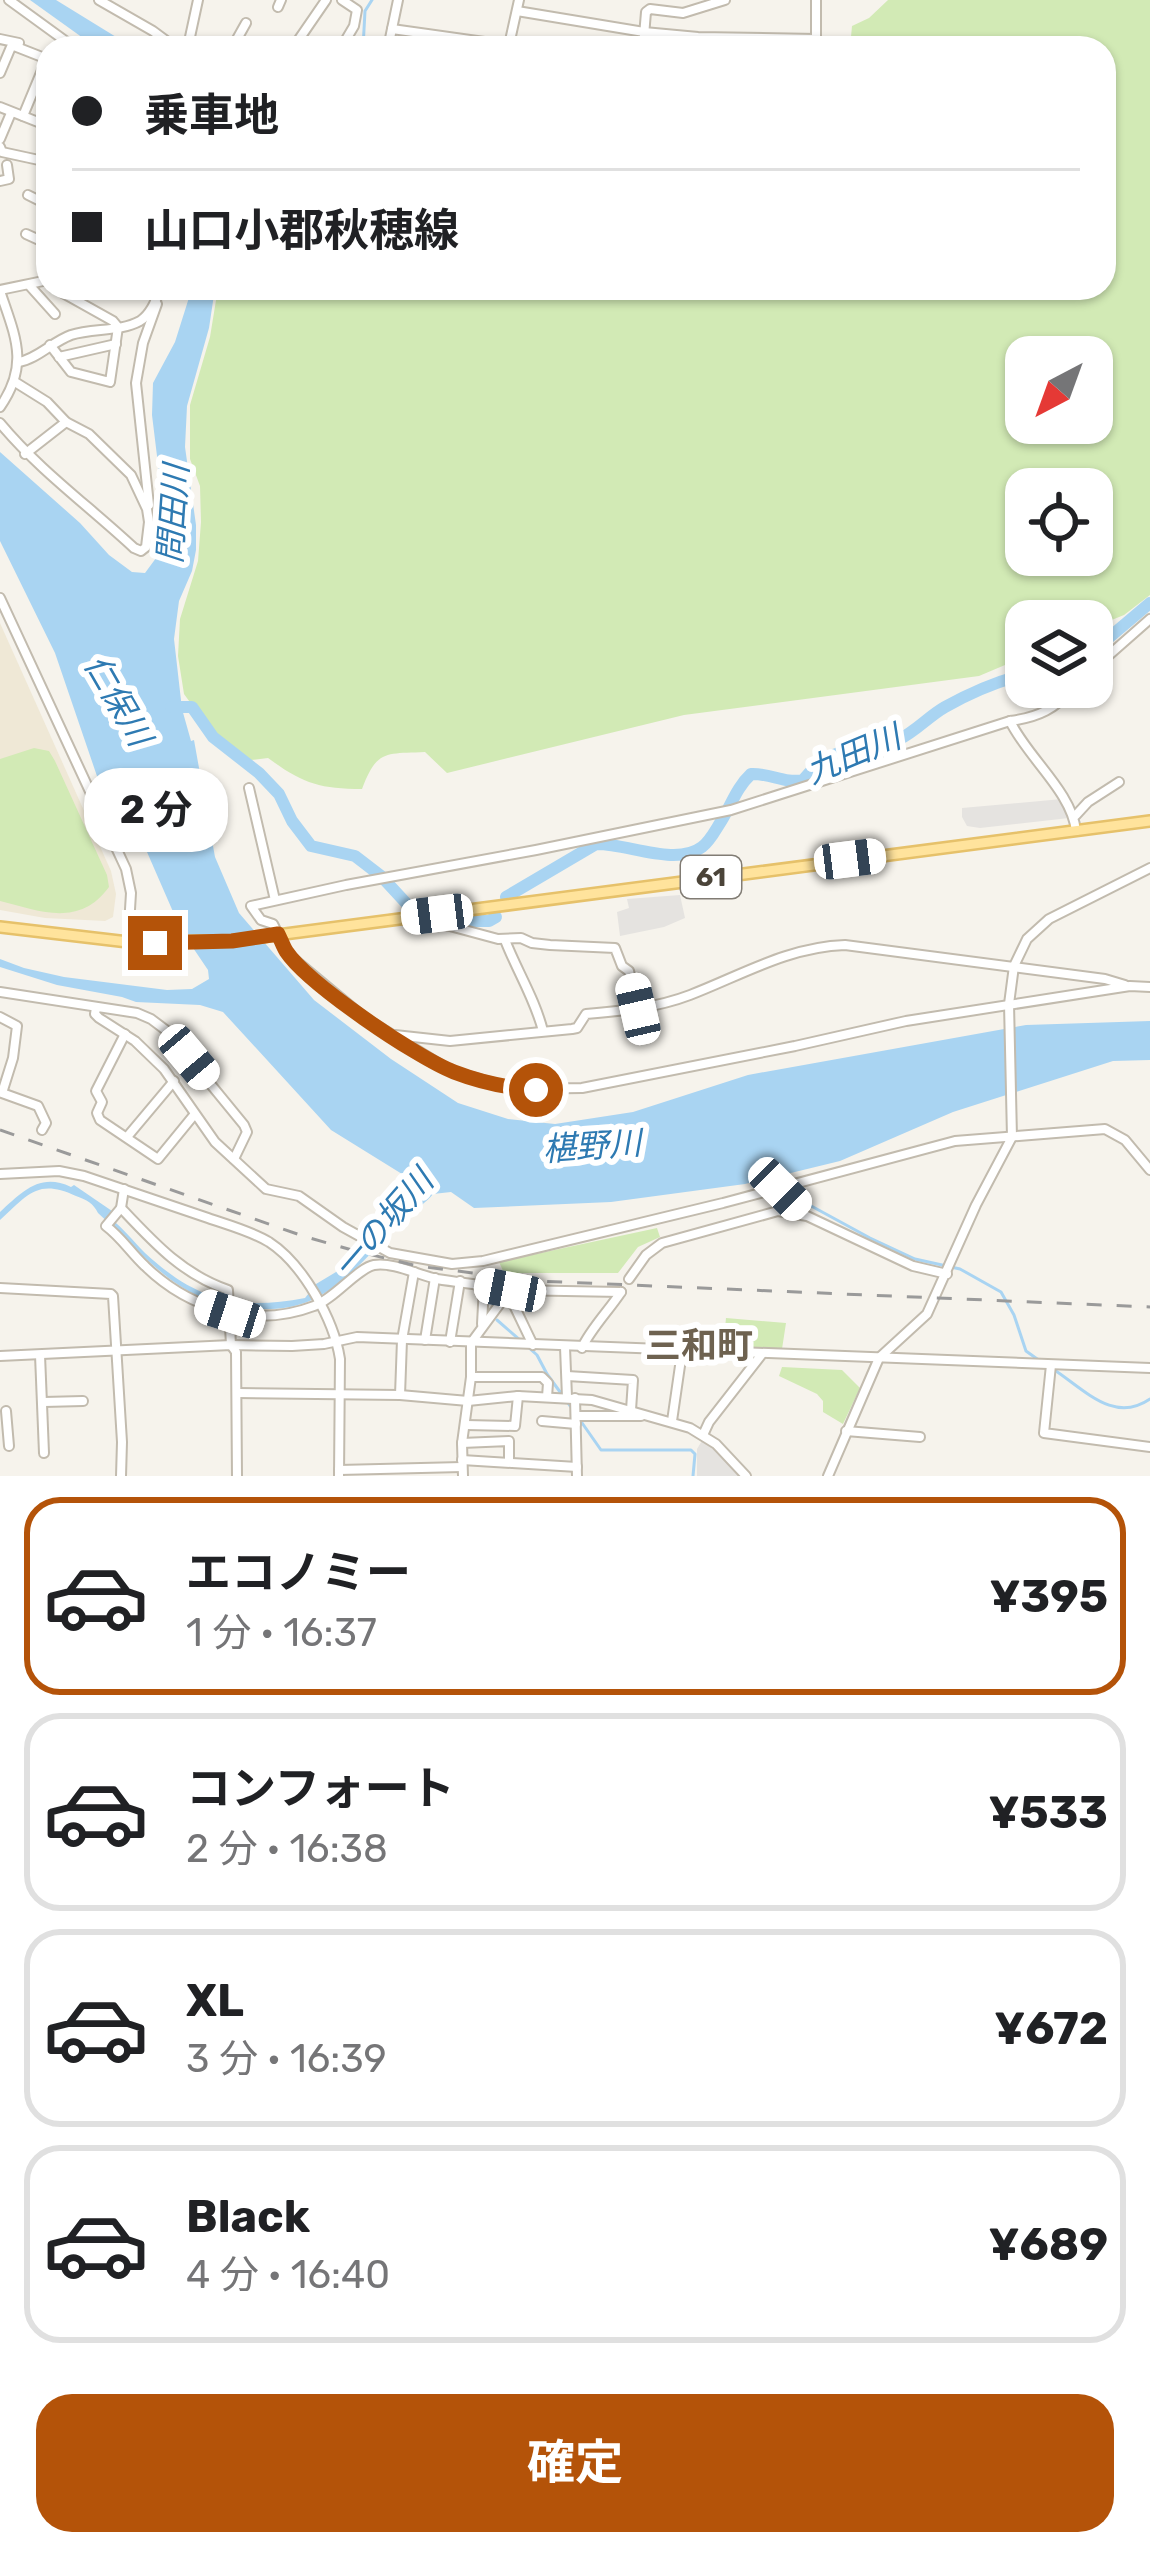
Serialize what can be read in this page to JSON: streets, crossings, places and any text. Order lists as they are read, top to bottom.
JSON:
{
  "streets": {
    "main road": ["61"]
  },
  "districts": ["三和町"],
  "water": [
    "問田川",
    "仁保川",
    "九田川",
    "椹野川",
    "一の坂川"
  ],
  "north": "bottom left",
  "page": {
    "banner": ["乗車地", "山口小郡秋穂線"],
    "bubble": "2 分",
    "list": [
      {
        "name": "エコノミー",
        "note": "1 分 · 16:37",
        "value": "¥395"
      },
      {
        "name": "コンフォート",
        "note": "2 分 · 16:38",
        "value": "¥533"
      },
      {
        "name": "XL",
        "note": "3 分 · 16:39",
        "value": "¥672"
      },
      {
        "name": "Black",
        "note": "4 分 · 16:40",
        "value": "¥689"
      }
    ],
    "buttons": "確定"
  }
}
